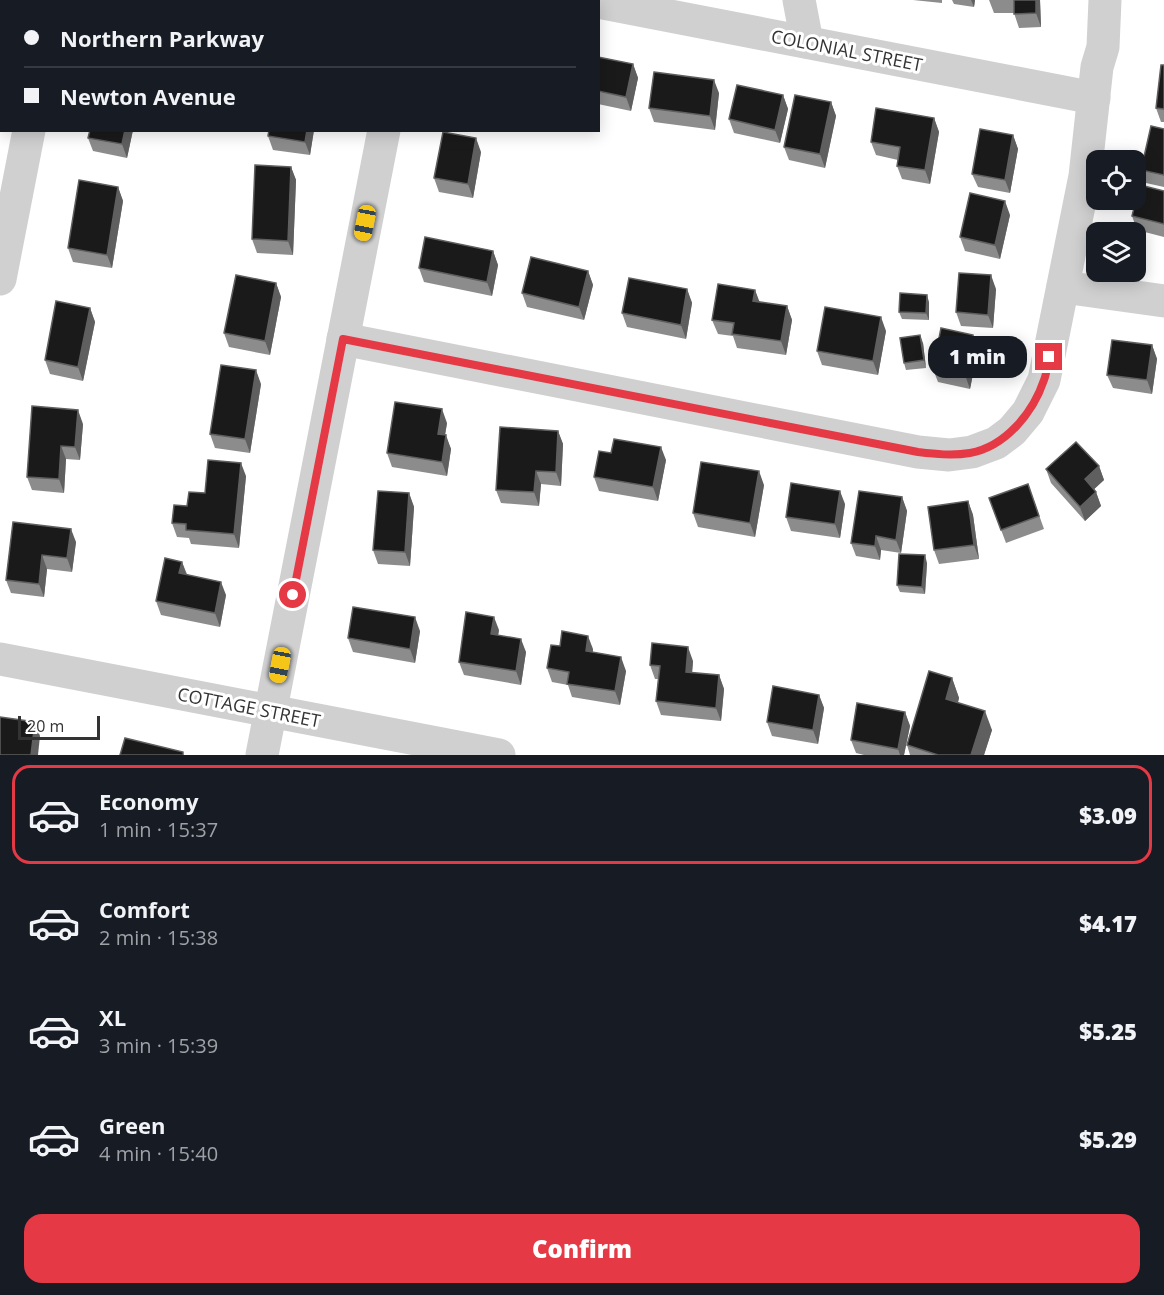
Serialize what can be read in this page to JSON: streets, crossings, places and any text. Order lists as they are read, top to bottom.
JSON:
{
  "streets": {
    "street": ["COLONIAL STREET", "COTTAGE STREET"]
  },
  "scale_bar": "20 m",
  "page": {
    "banner": ["Northern Parkway", "Newton Avenue"],
    "bubble": "1 min",
    "scale": "20 m",
    "list": [
      {
        "name": "Economy",
        "note": "1 min · 15:37",
        "value": "$3.09"
      },
      {
        "name": "Comfort",
        "note": "2 min · 15:38",
        "value": "$4.17"
      },
      {
        "name": "XL",
        "note": "3 min · 15:39",
        "value": "$5.25"
      },
      {
        "name": "Green",
        "note": "4 min · 15:40",
        "value": "$5.29"
      }
    ],
    "buttons": "Confirm"
  }
}
